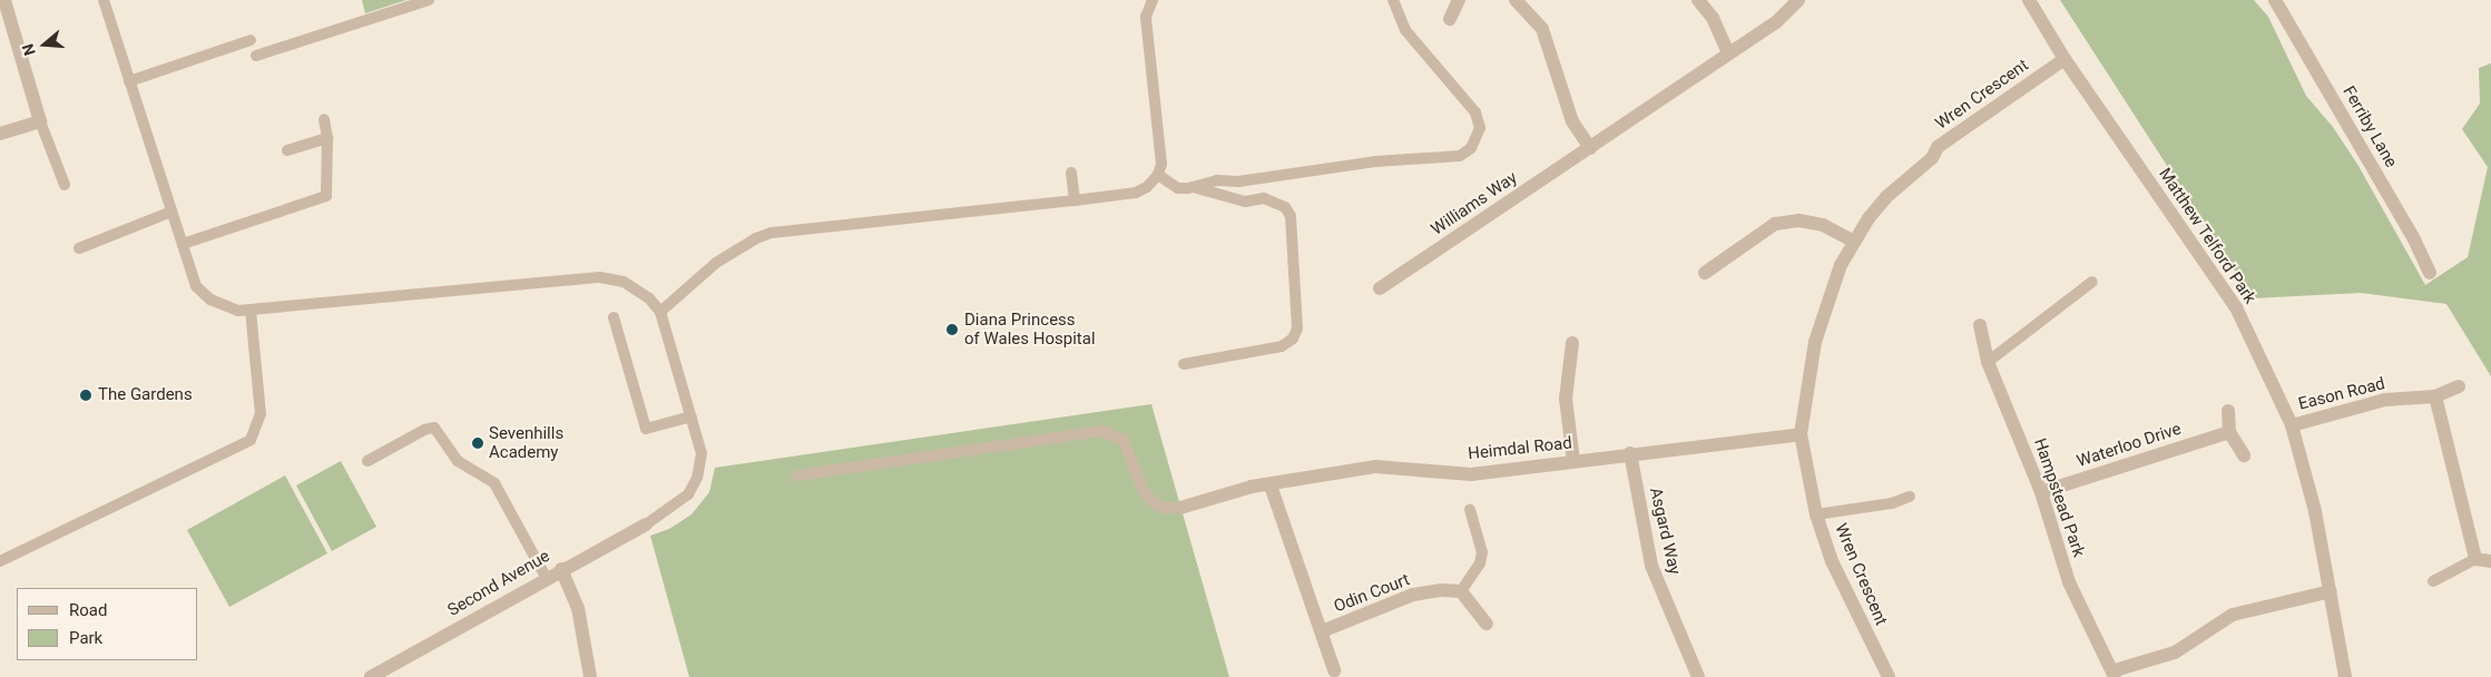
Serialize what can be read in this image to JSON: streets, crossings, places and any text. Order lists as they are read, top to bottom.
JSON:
{
  "streets": {
    "street": [
      "Wren Crescent",
      "Ferriby Lane",
      "Williams Way",
      "Matthew Telford Park",
      "Eason Road",
      "Waterloo Drive",
      "Heimdal Road",
      "Hampstead Park",
      "Asgard Way",
      "Second Avenue",
      "Odin Court"
    ]
  },
  "crossings": [
    ["Wren Crescent", "Matthew Telford Park"],
    ["Wren Crescent", "Heimdal Road"],
    ["Matthew Telford Park", "Eason Road"],
    ["Waterloo Drive", "Hampstead Park"],
    ["Heimdal Road", "Asgard Way"],
    ["Heimdal Road", "Odin Court"]
  ],
  "places": ["Diana Princess of Wales Hospital", "The Gardens", "Sevenhills Academy"],
  "legend": ["Road", "Park"],
  "north": "left"
}
